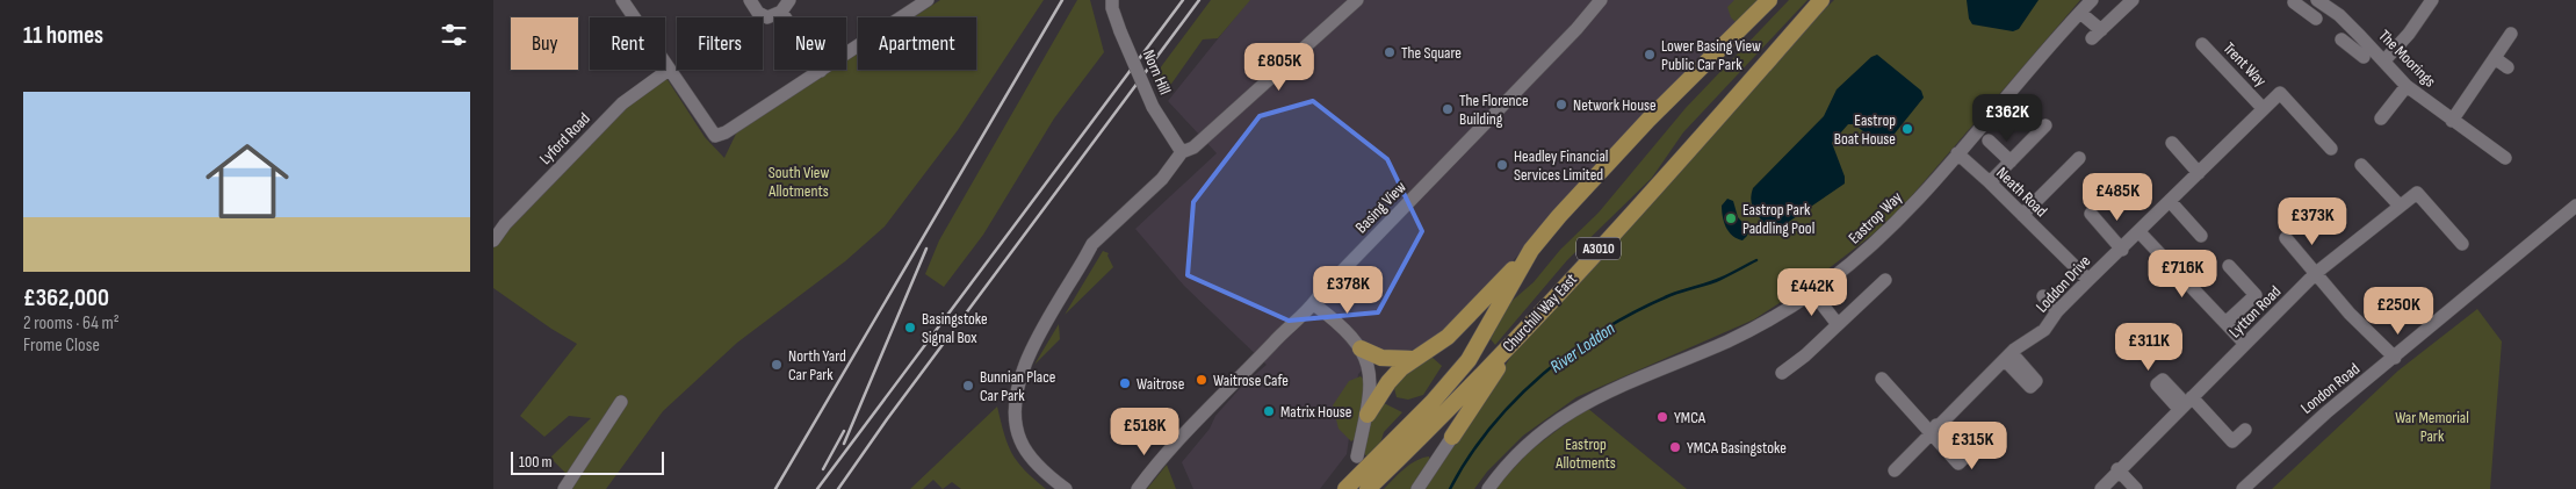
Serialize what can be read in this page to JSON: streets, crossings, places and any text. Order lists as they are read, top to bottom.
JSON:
{
  "streets": {
    "main road": ["A3010", "Churchill Way East"],
    "street": [
      "The Moorings",
      "Trent Way",
      "Norn Hill",
      "Lyford Road",
      "Neath Road",
      "Basing View",
      "Eastrop Way",
      "Loddon Drive",
      "Lytton Road",
      "London Road"
    ]
  },
  "crossings": [
    ["Trent Way", "Loddon Drive"],
    ["Neath Road", "Eastrop Way"],
    ["Neath Road", "Loddon Drive"]
  ],
  "water": ["River Loddon"],
  "parks": ["South View Allotments", "War Memorial Park", "Eastrop Allotments"],
  "places": [
    "The Square",
    "Lower Basing View Public Car Park",
    "Network House",
    "The Florence Building",
    "Eastrop Boat House",
    "Headley Financial Services Limited",
    "Eastrop Park Paddling Pool",
    "Basingstoke Signal Box",
    "North Yard Car Park",
    "Waitrose Cafe",
    "Waitrose",
    "Bunnian Place Car Park",
    "Matrix House",
    "YMCA",
    "YMCA Basingstoke"
  ],
  "scale_bar": "100 m",
  "page": {
    "heading": "11 homes",
    "chip": [
      "Buy",
      "Rent",
      "Filters",
      "New",
      "Apartment"
    ],
    "price": [
      "£805K",
      "£362K",
      "£485K",
      "£373K",
      "£716K",
      "£378K",
      "£442K",
      "£250K",
      "£311K",
      "£518K",
      "£315K"
    ],
    "list": [
      {
        "name": "£362,000",
        "note": "2 rooms · 64 m² · Frome Close"
      }
    ],
    "scale": "100 m"
  }
}
